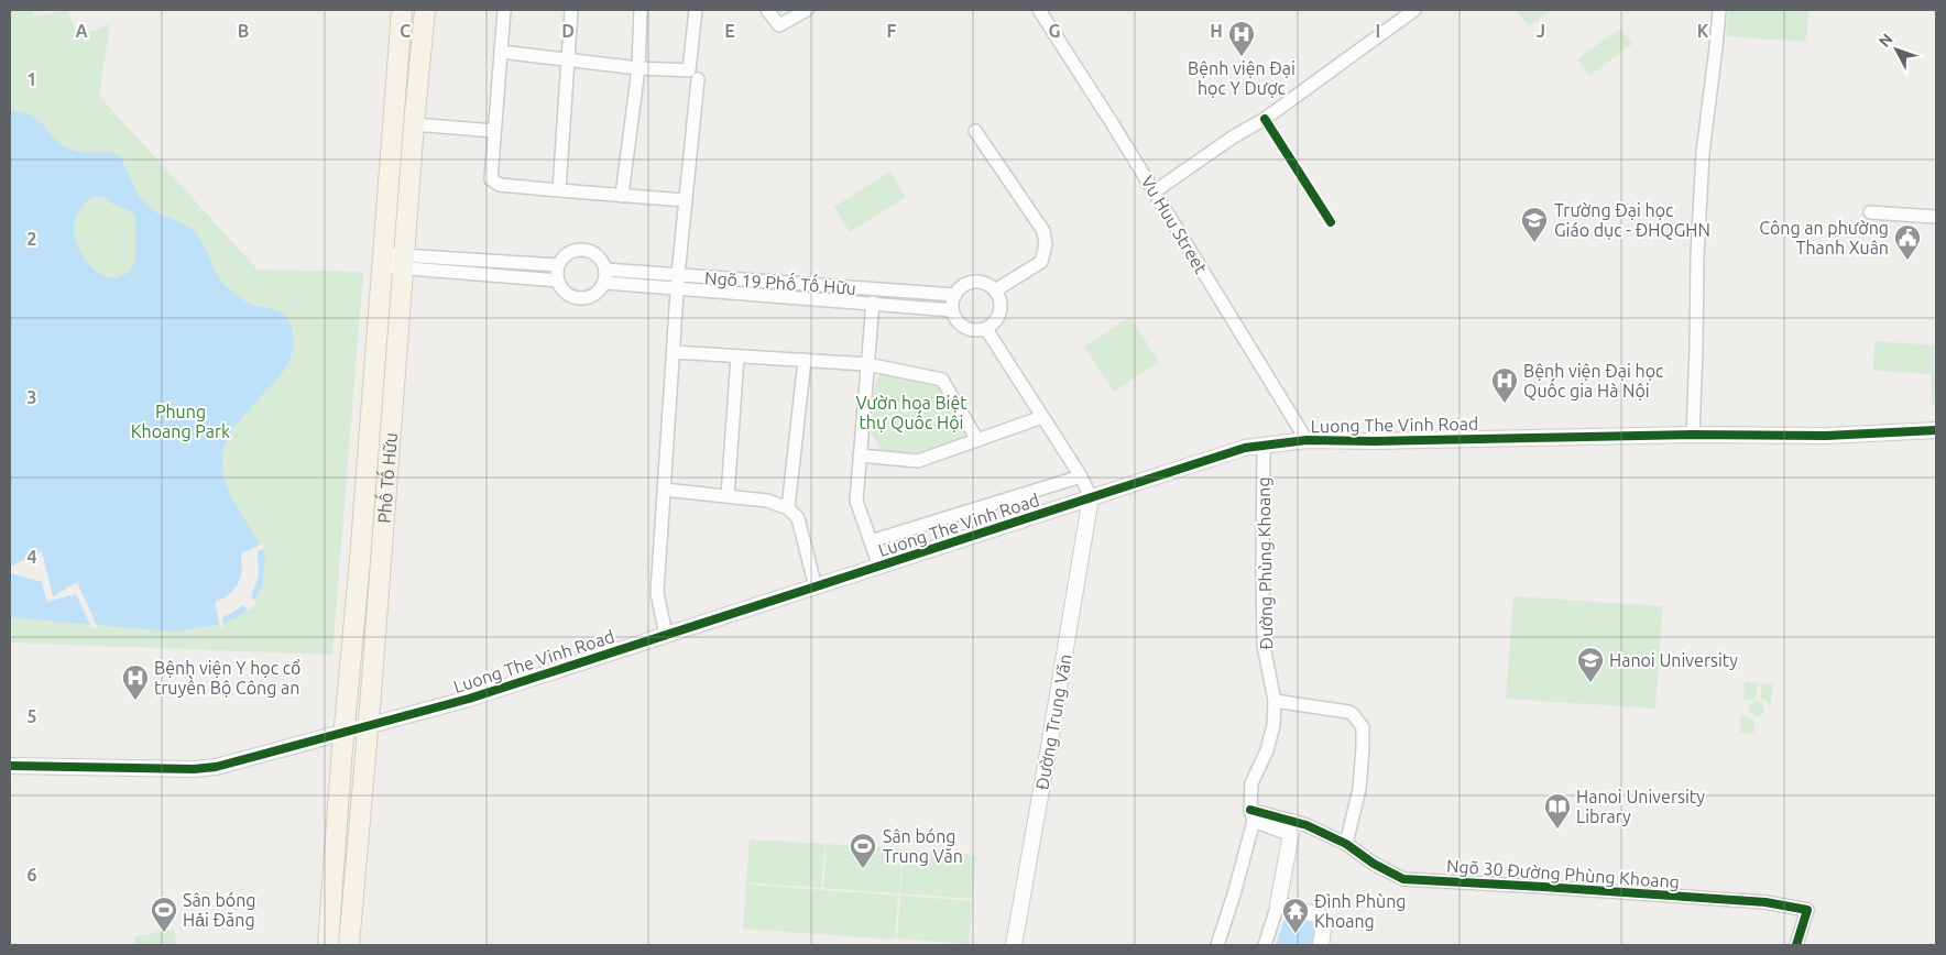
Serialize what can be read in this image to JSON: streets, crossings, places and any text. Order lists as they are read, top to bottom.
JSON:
{
  "streets": {
    "main road": ["Phố Tố Hữu"],
    "street": [
      "Vu Huu Street",
      "Ngõ 19 Phố Tố Hữu",
      "Luong The Vinh Road",
      "Đường Phùng Khoang",
      "Đường Trung Văn",
      "Ngõ 30 Đường Phùng Khoang"
    ]
  },
  "crossings": [
    ["Vu Huu Street", "Luong The Vinh Road"],
    ["Luong The Vinh Road", "Phố Tố Hữu"],
    ["Luong The Vinh Road", "Đường Phùng Khoang"],
    ["Luong The Vinh Road", "Đường Trung Văn"]
  ],
  "parks": ["Vườn hoa Biệt thự Quốc Hội", "Phung Khoang Park"],
  "places": {
    "hospital": ["Bệnh viện Đại học Y Dược", "Bệnh viện Đại học Quốc gia Hà Nội", "Bệnh viện Y học cổ truyền Bộ Công an"],
    "school or university": ["Trường Đại học Giáo dục - ĐHQGHN", "Hanoi University"],
    "public building": ["Công an phường Thanh Xuân"],
    "library": ["Hanoi University Library"],
    "sports": ["Sân bóng Trung Văn", "Sân bóng Hải Đăng"],
    "temple": ["Đình Phùng Khoang"]
  },
  "north": "top left",
  "grid": {
    "columns": [
      "A",
      "B",
      "C",
      "D",
      "E",
      "F",
      "G",
      "H",
      "I",
      "J",
      "K"
    ],
    "rows": [
      "1",
      "2",
      "3",
      "4",
      "5",
      "6"
    ]
  }
}
